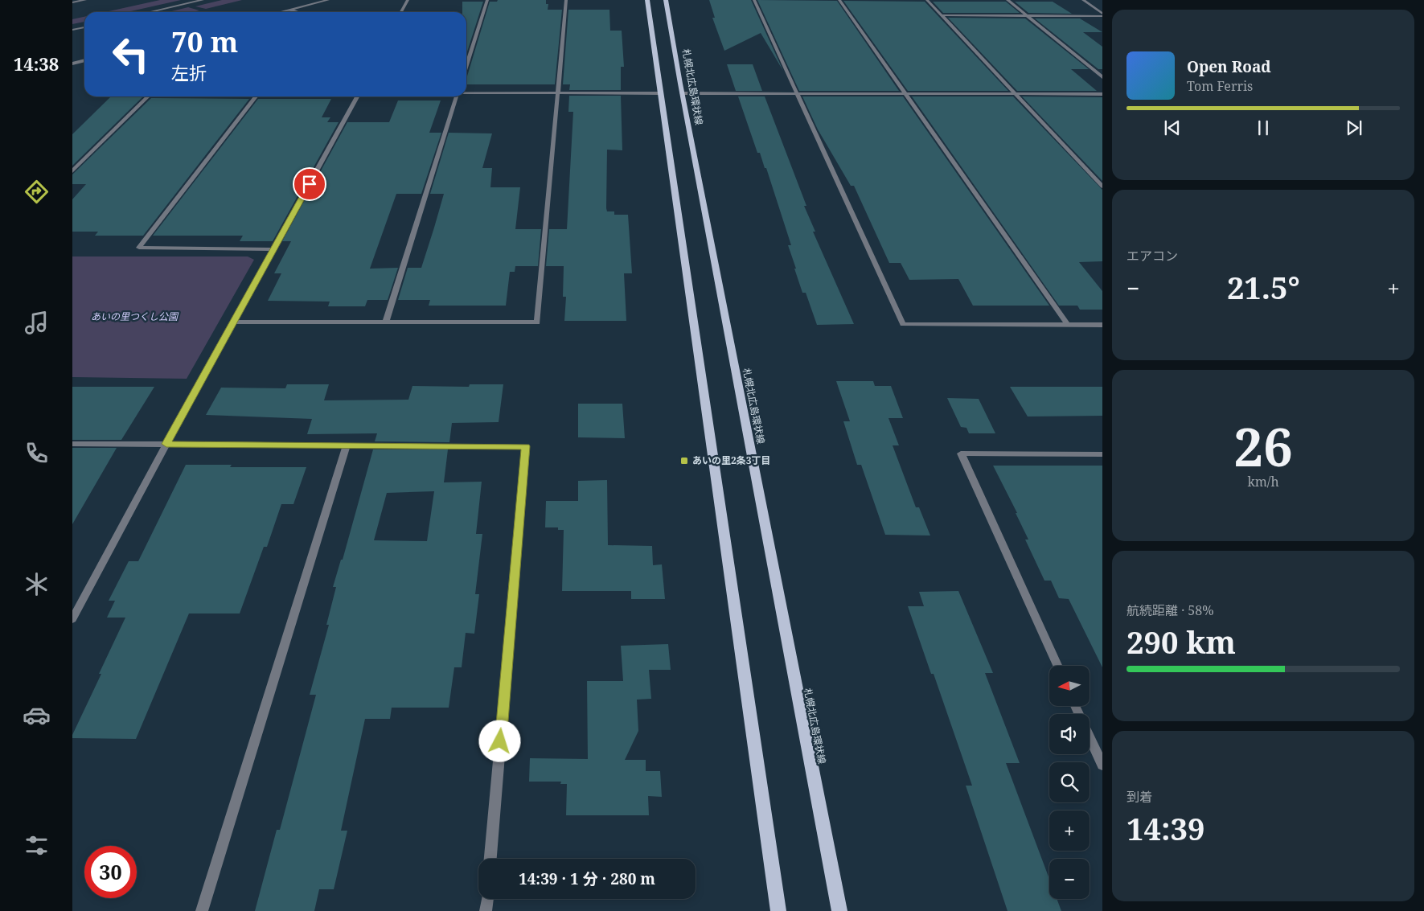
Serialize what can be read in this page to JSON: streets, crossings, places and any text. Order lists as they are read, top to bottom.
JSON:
{
  "streets": {
    "main road": ["札幌北広島環状線"]
  },
  "parks": ["あいの里つくし公園"],
  "places": {
    "transit": ["あいの里2条3丁目"]
  },
  "north": "left",
  "page": {
    "tabs": "14:38",
    "turn": ["70 m", "左折"],
    "song": ["Open Road", "Tom Ferris"],
    "tile": [
      "エアコン",
      ["26", "km/h"],
      ["航続距離 · 58%", "290 km"],
      ["到着", "14:39"]
    ],
    "heat": ["−", "21.5°", "+"],
    "map_buttons": ["+", "−"],
    "limit": "30",
    "trip": "14:39 · 1 分 · 280 m"
  }
}
